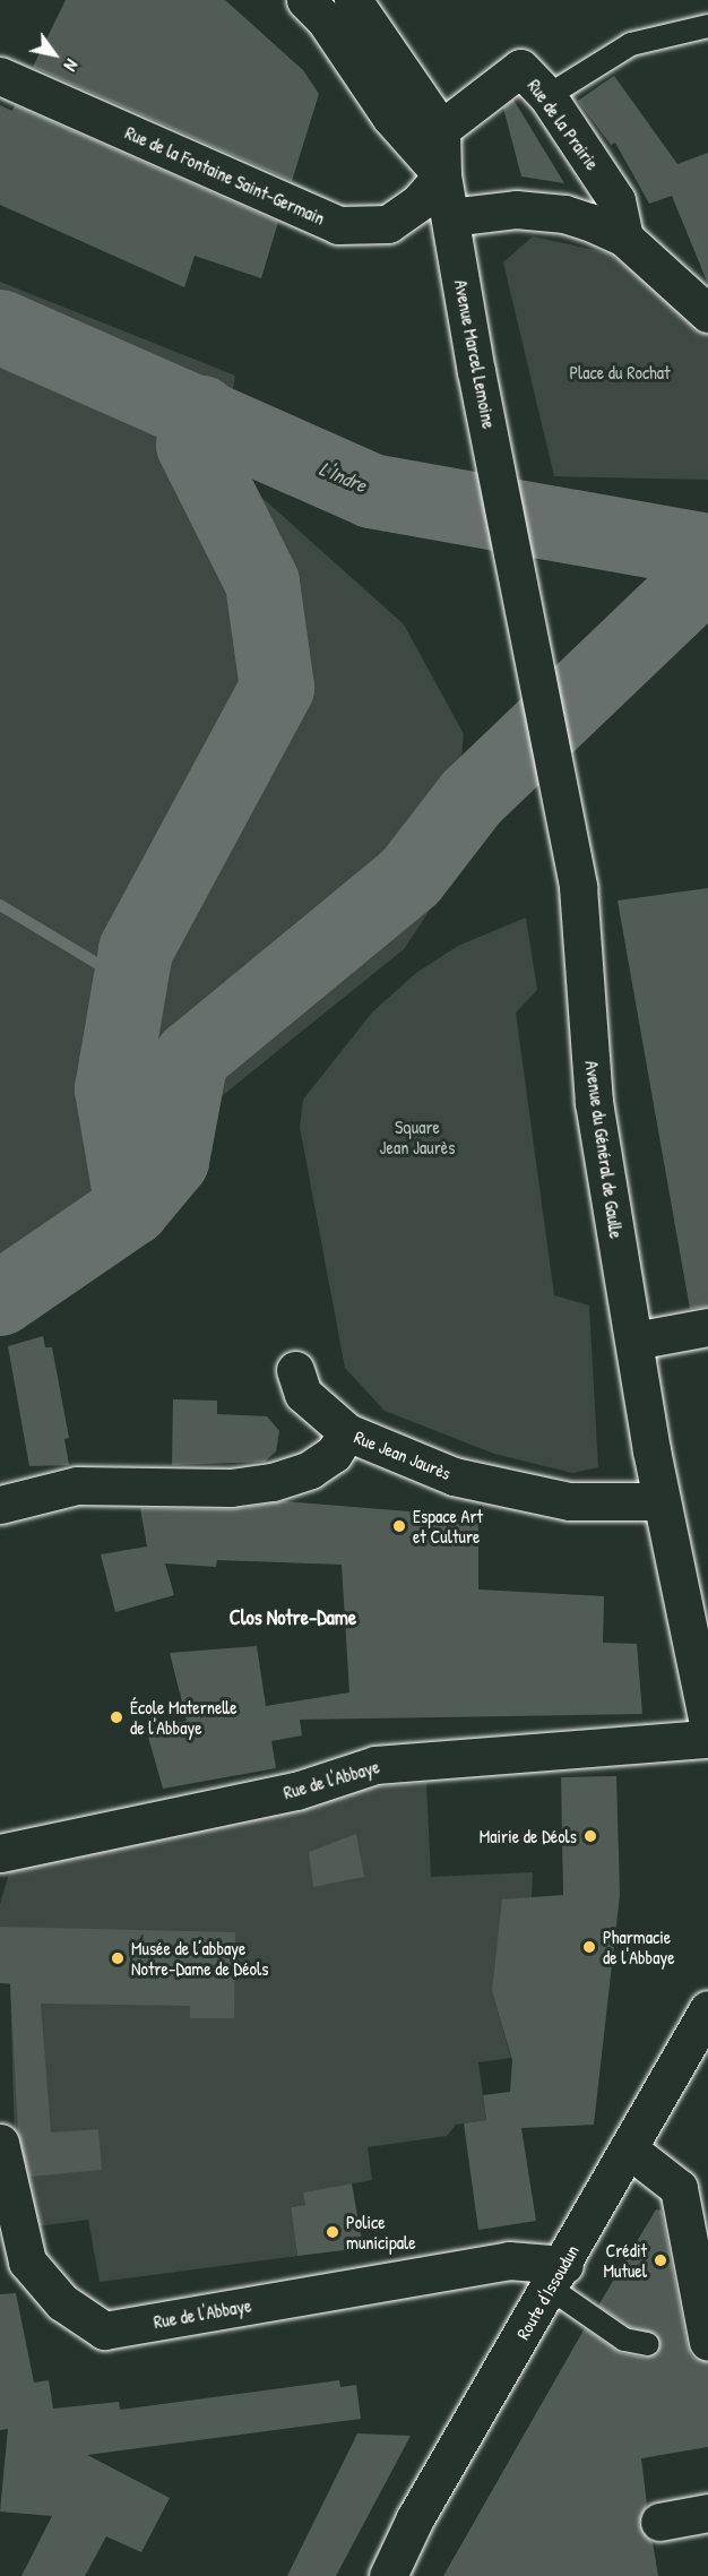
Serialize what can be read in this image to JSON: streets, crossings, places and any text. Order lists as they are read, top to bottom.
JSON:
{
  "streets": {
    "street": [
      "Rue de la Prairie",
      "Rue de la Fontaine Saint-Germain",
      "Avenue Marcel Lemoine",
      "Avenue du Général de Gaulle",
      "Rue Jean Jaurès",
      "Rue de l'Abbaye",
      "Route d'Issoudun"
    ]
  },
  "crossings": [
    ["Rue de la Prairie", "Avenue Marcel Lemoine"],
    ["Rue de la Fontaine Saint-Germain", "Avenue Marcel Lemoine"],
    ["Avenue Marcel Lemoine", "Avenue du Général de Gaulle"],
    ["Avenue du Général de Gaulle", "Rue Jean Jaurès"],
    ["Rue de l'Abbaye", "Route d'Issoudun"]
  ],
  "districts": ["Clos Notre-Dame"],
  "water": ["L'Indre"],
  "parks": ["Place du Rochat", "Square Jean Jaurès"],
  "places": [
    "Espace Art et Culture",
    "École Maternelle de l'Abbaye",
    "Mairie de Déols",
    "Pharmacie de l'Abbaye",
    "Musée de l’abbaye Notre-Dame de Déols",
    "Police municipale",
    "Crédit Mutuel"
  ],
  "north": "bottom right"
}
